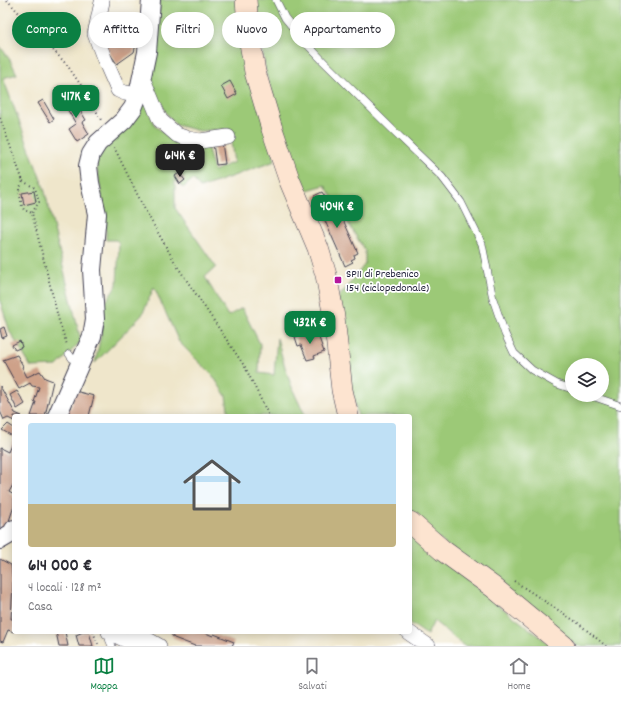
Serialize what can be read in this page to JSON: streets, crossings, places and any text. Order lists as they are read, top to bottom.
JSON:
{
  "places": {
    "transit": ["SP11 di Prebenico 154 (ciclopedonale)"]
  },
  "page": {
    "chip": [
      "Compra",
      "Affitta",
      "Filtri",
      "Nuovo",
      "Appartamento"
    ],
    "price": [
      "417K €",
      "614K €",
      "404K €",
      "432K €"
    ],
    "list": [
      {
        "name": "614 000 €",
        "note": "4 locali · 128 m² · Casa"
      }
    ],
    "tabs": ["Mappa", "Salvati", "Home"]
  }
}
